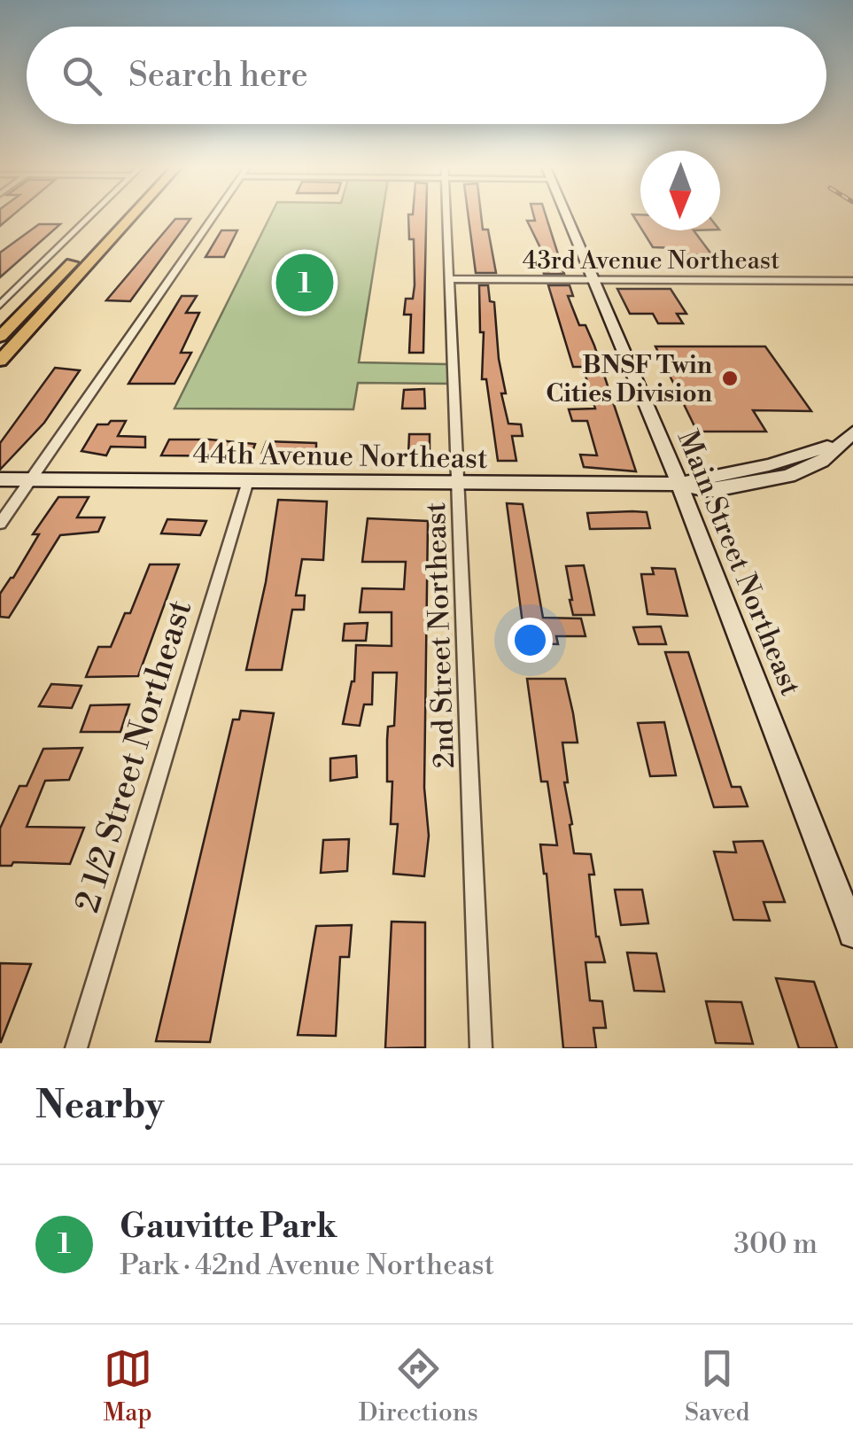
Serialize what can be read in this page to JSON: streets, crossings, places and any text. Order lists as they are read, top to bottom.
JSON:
{
  "streets": {
    "street": [
      "43rd Avenue Northeast",
      "44th Avenue Northeast",
      "Main Street Northeast",
      "2nd Street Northeast",
      "2 1/2 Street Northeast"
    ]
  },
  "crossings": [
    ["43rd Avenue Northeast", "Main Street Northeast"],
    ["43rd Avenue Northeast", "2nd Street Northeast"],
    ["44th Avenue Northeast", "Main Street Northeast"],
    ["44th Avenue Northeast", "2nd Street Northeast"],
    ["44th Avenue Northeast", "2 1/2 Street Northeast"]
  ],
  "places": ["BNSF Twin Cities Division"],
  "north": "bottom",
  "page": {
    "search": "Search here",
    "pins": "1",
    "heading": "Nearby",
    "list": [
      {
        "mark": "1",
        "name": "Gauvitte Park",
        "note": "Park · 42nd Avenue Northeast",
        "value": "300 m"
      }
    ],
    "nav": ["Map", "Directions", "Saved"]
  }
}
